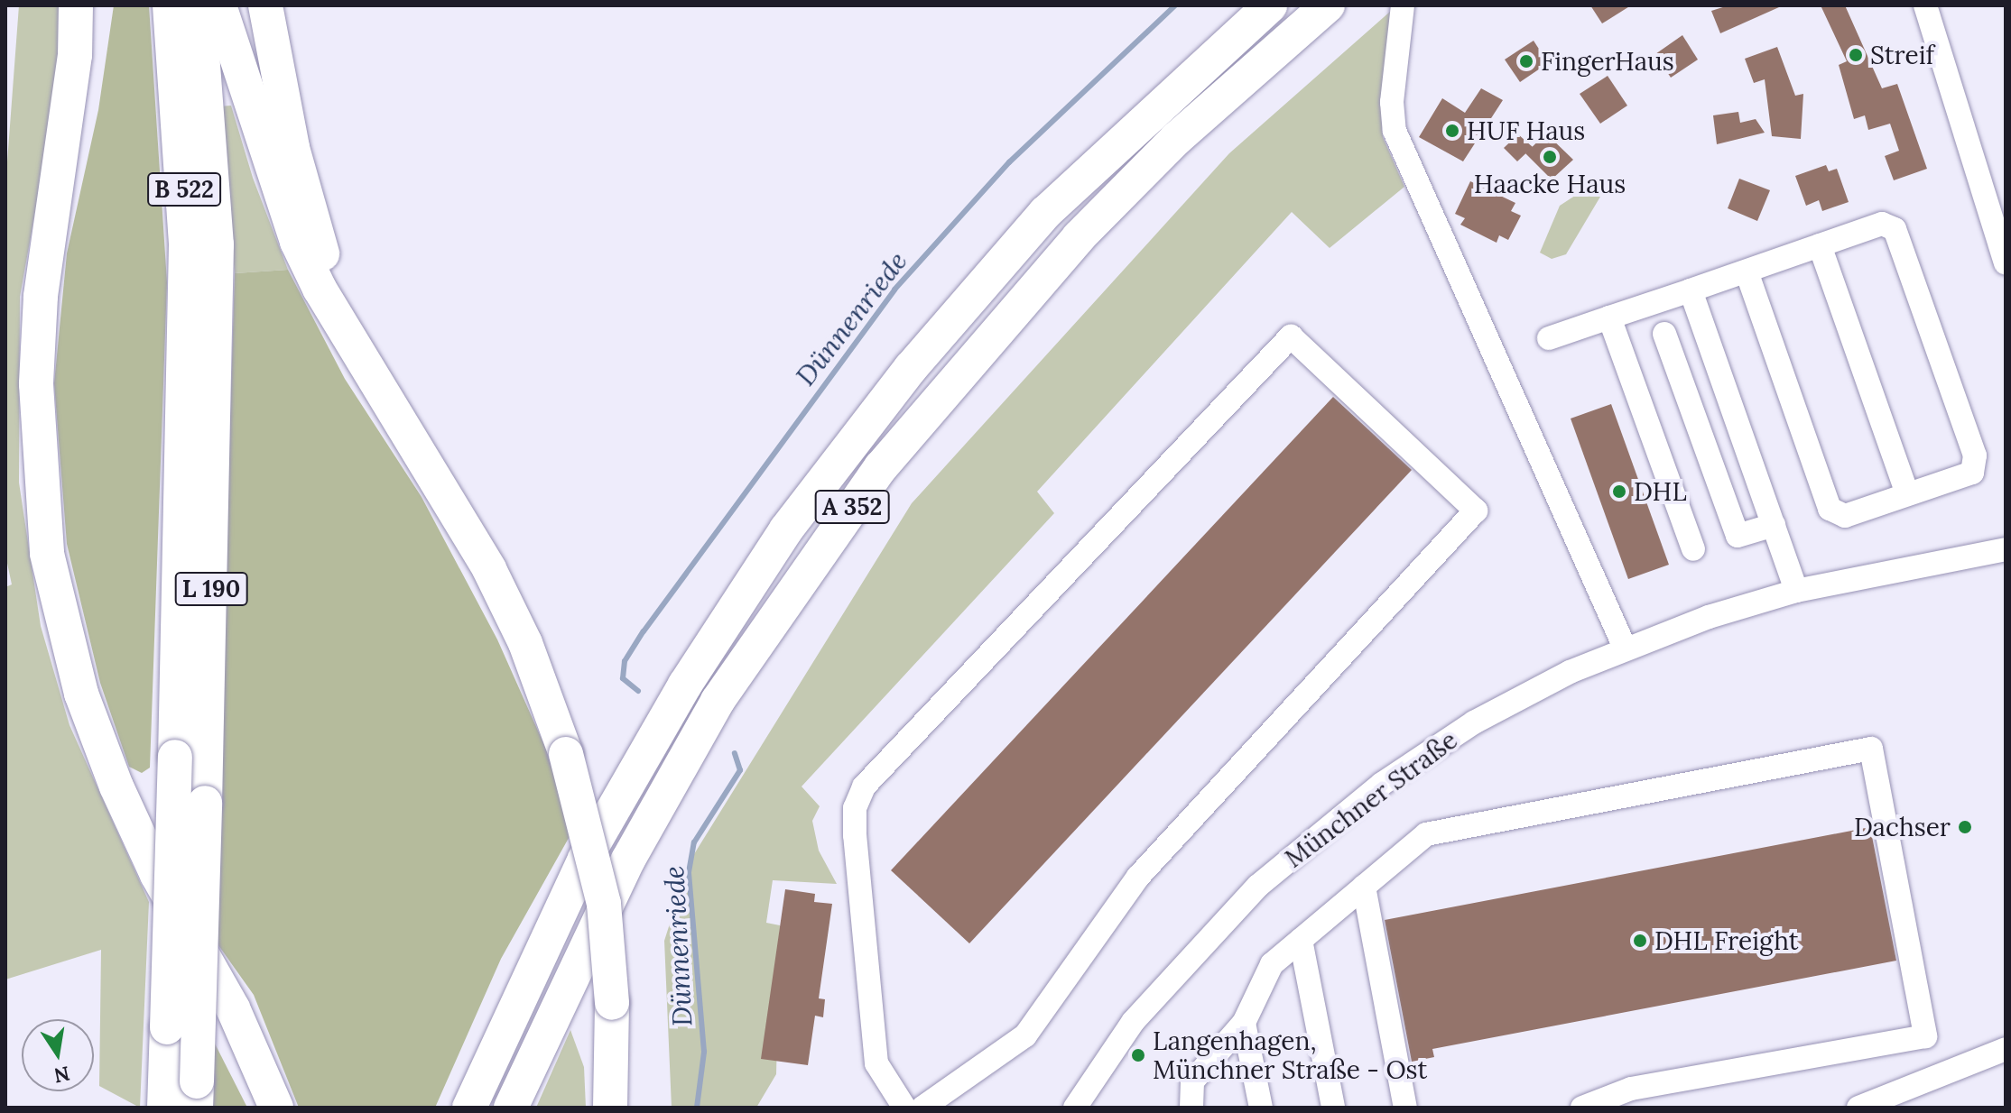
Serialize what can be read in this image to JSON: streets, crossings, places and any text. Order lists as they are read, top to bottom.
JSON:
{
  "streets": {
    "highway": ["B 522", "A 352", "L 190"],
    "street": ["Münchner Straße"]
  },
  "crossings": [
    ["B 522", "L 190"]
  ],
  "water": ["Dünnenriede"],
  "places": [
    "Streif",
    "FingerHaus",
    "HUF Haus",
    "Haacke Haus",
    "DHL",
    "Dachser",
    "DHL Freight",
    "Langenhagen, Münchner Straße - Ost"
  ],
  "north": "bottom"
}
